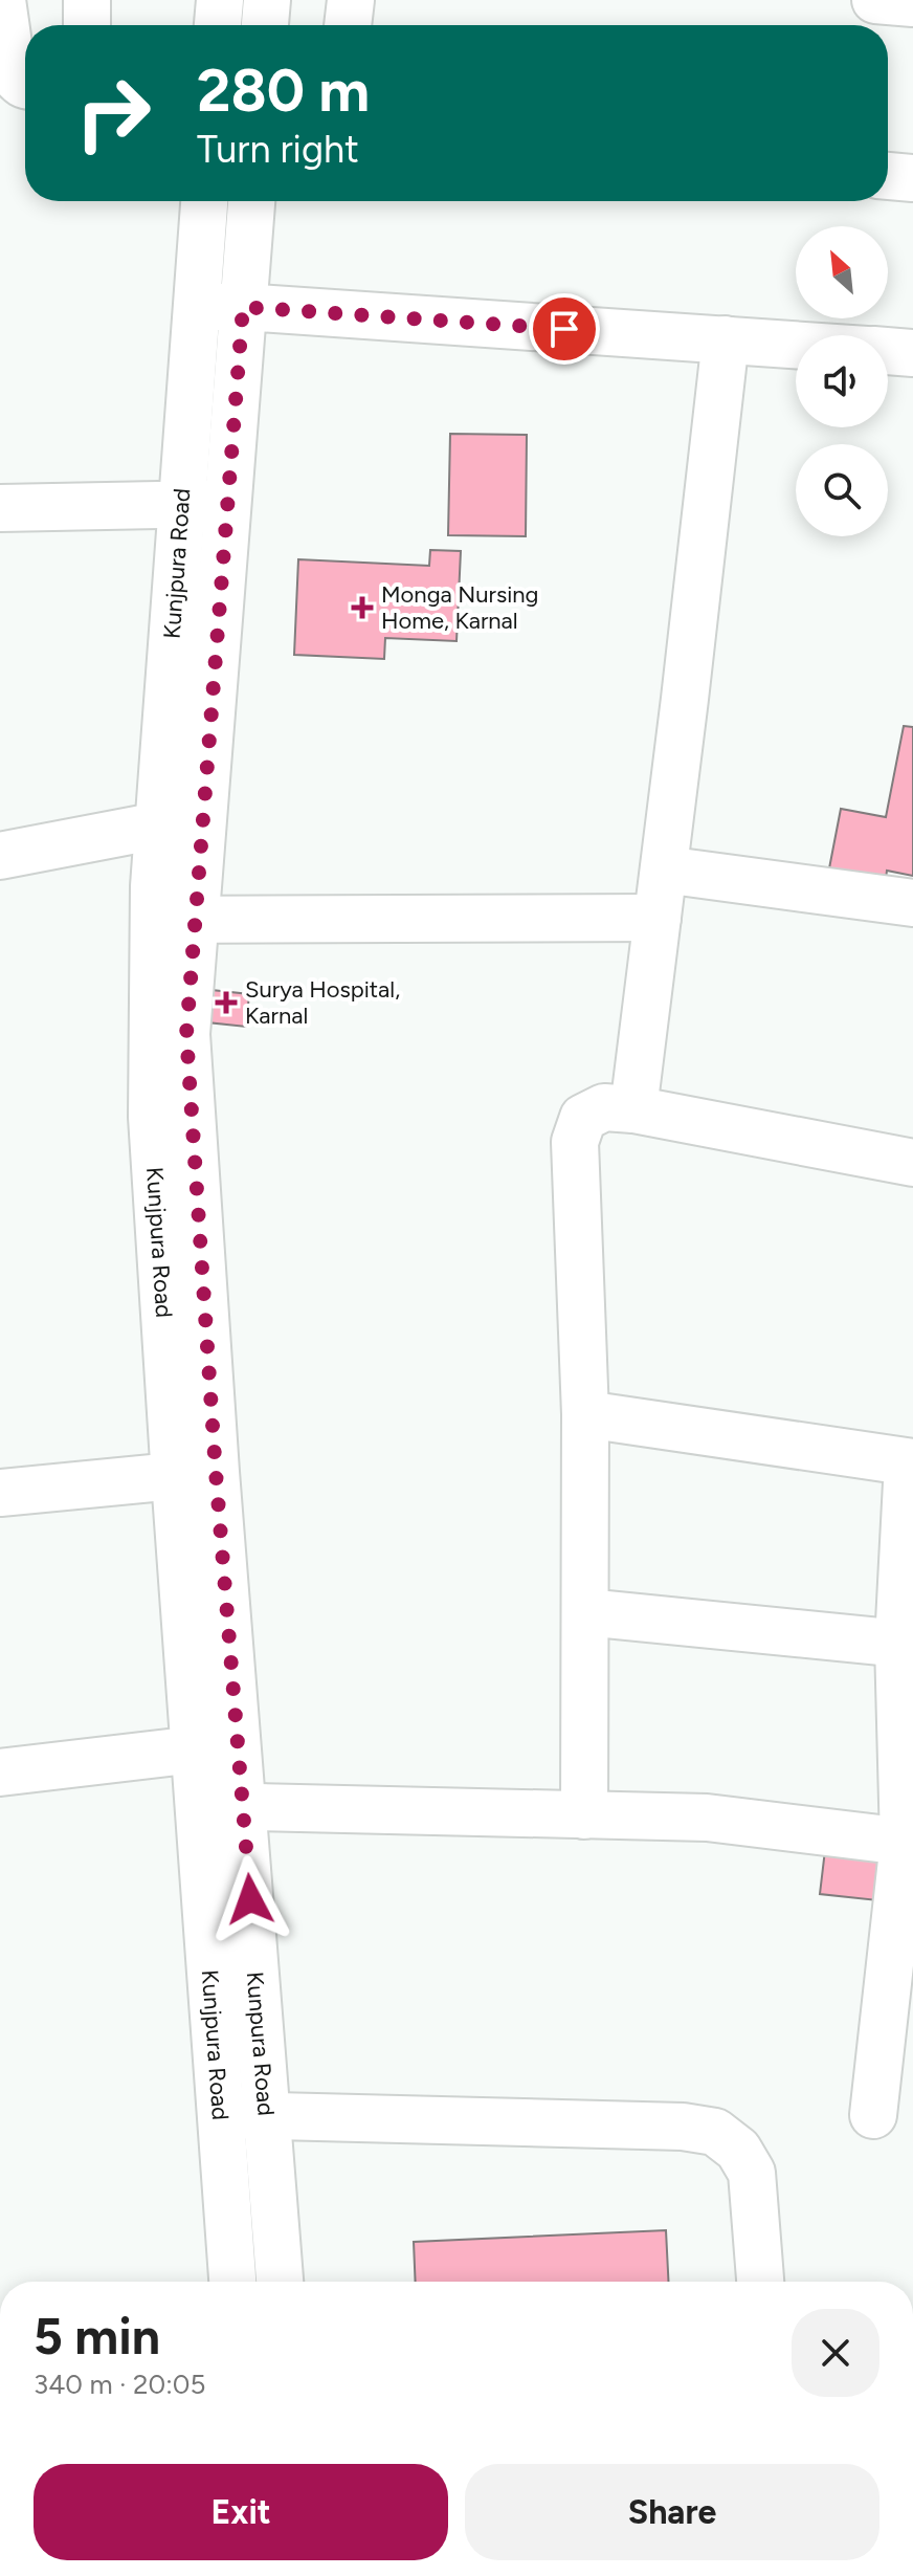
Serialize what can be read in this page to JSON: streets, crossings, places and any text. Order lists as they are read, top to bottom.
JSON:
{
  "streets": {
    "street": ["Kunjpura Road", "Kunpura Road"]
  },
  "crossings": [
    ["Kunjpura Road", "Kunpura Road"]
  ],
  "places": {
    "health": ["Monga Nursing Home, Karnal", "Surya Hospital, Karnal"]
  },
  "north": "top left",
  "page": {
    "turn": ["280 m", "Turn right"],
    "heading": ["5 min", "340 m · 20:05"],
    "buttons": ["Exit", "Share"]
  }
}
